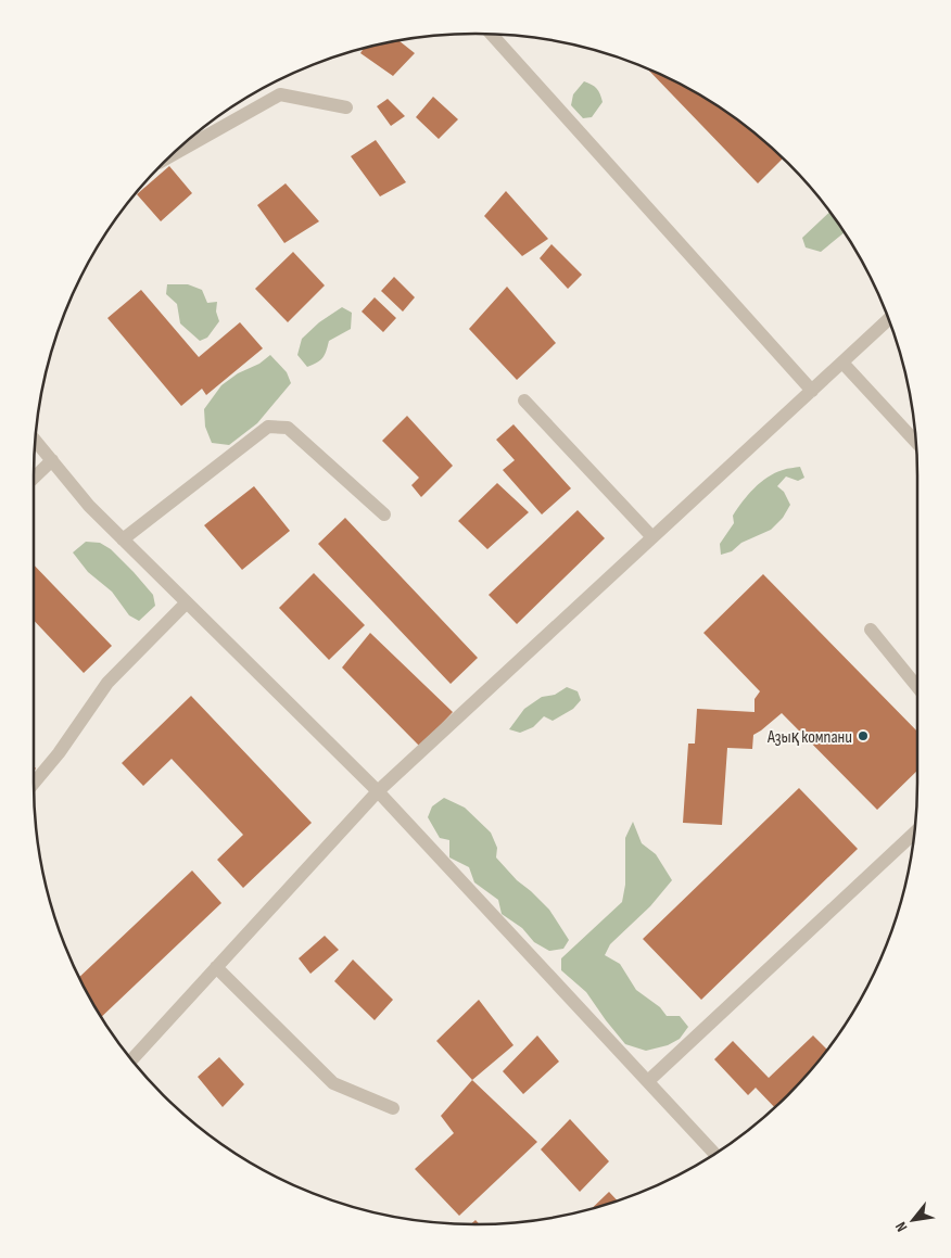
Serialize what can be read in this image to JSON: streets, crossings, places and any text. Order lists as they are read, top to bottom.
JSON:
{
  "places": ["Азық компани"],
  "north": "bottom left"
}
